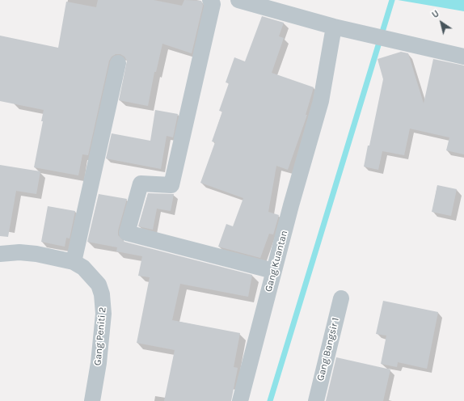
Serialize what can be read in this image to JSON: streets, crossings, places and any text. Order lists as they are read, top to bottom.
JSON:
{
  "streets": {
    "street": ["Gang Kuantan", "Gang Peniti 2", "Gang Bangsir 1"]
  },
  "north": "top left"
}
